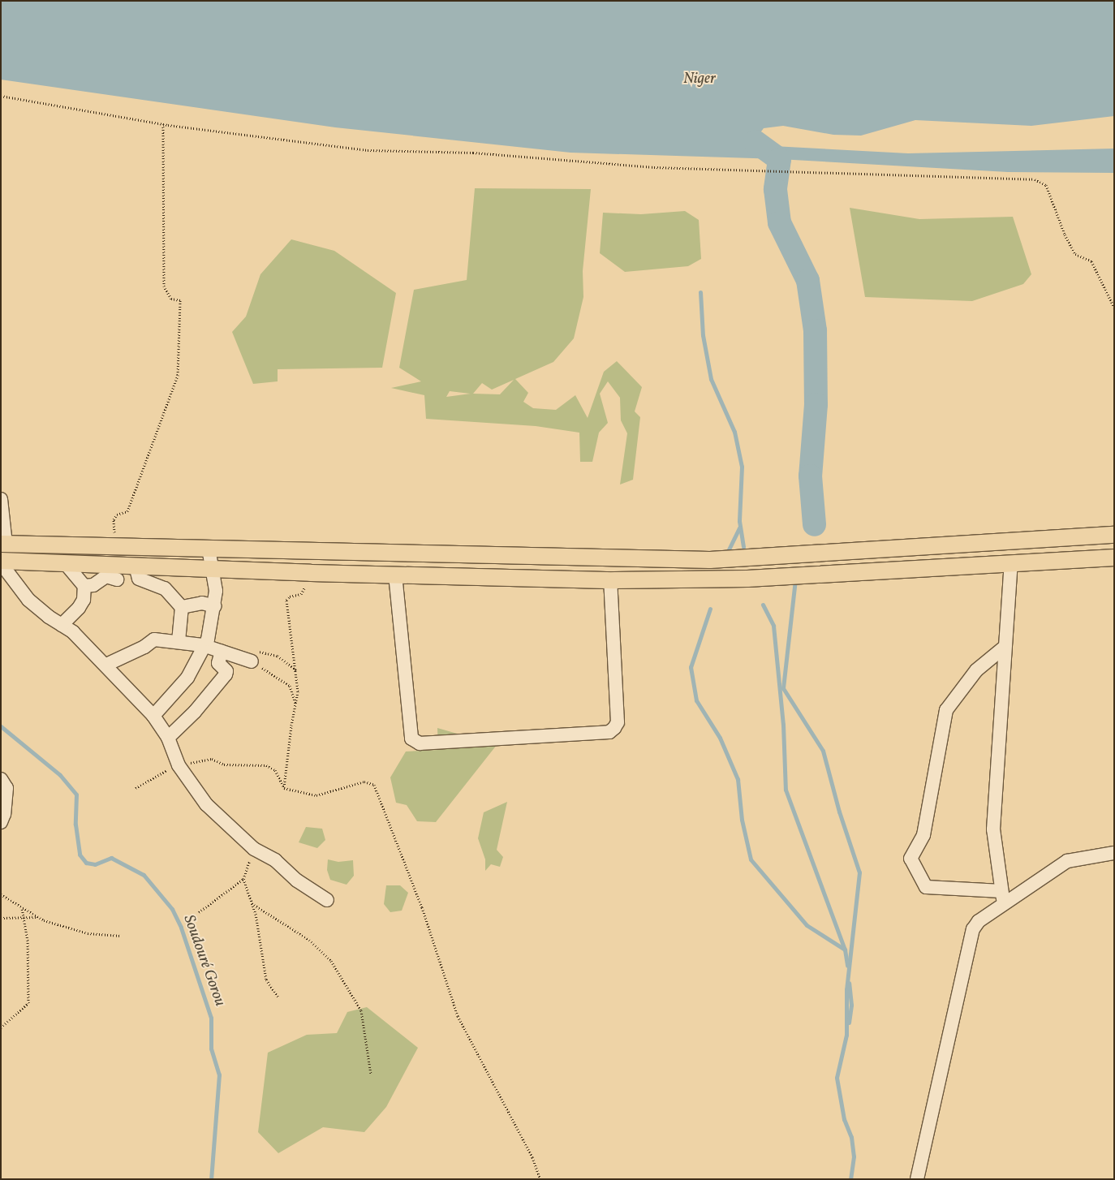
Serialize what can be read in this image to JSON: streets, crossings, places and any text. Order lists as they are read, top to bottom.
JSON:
{
  "water": ["Niger", "Soudouré Gorou"]
}
